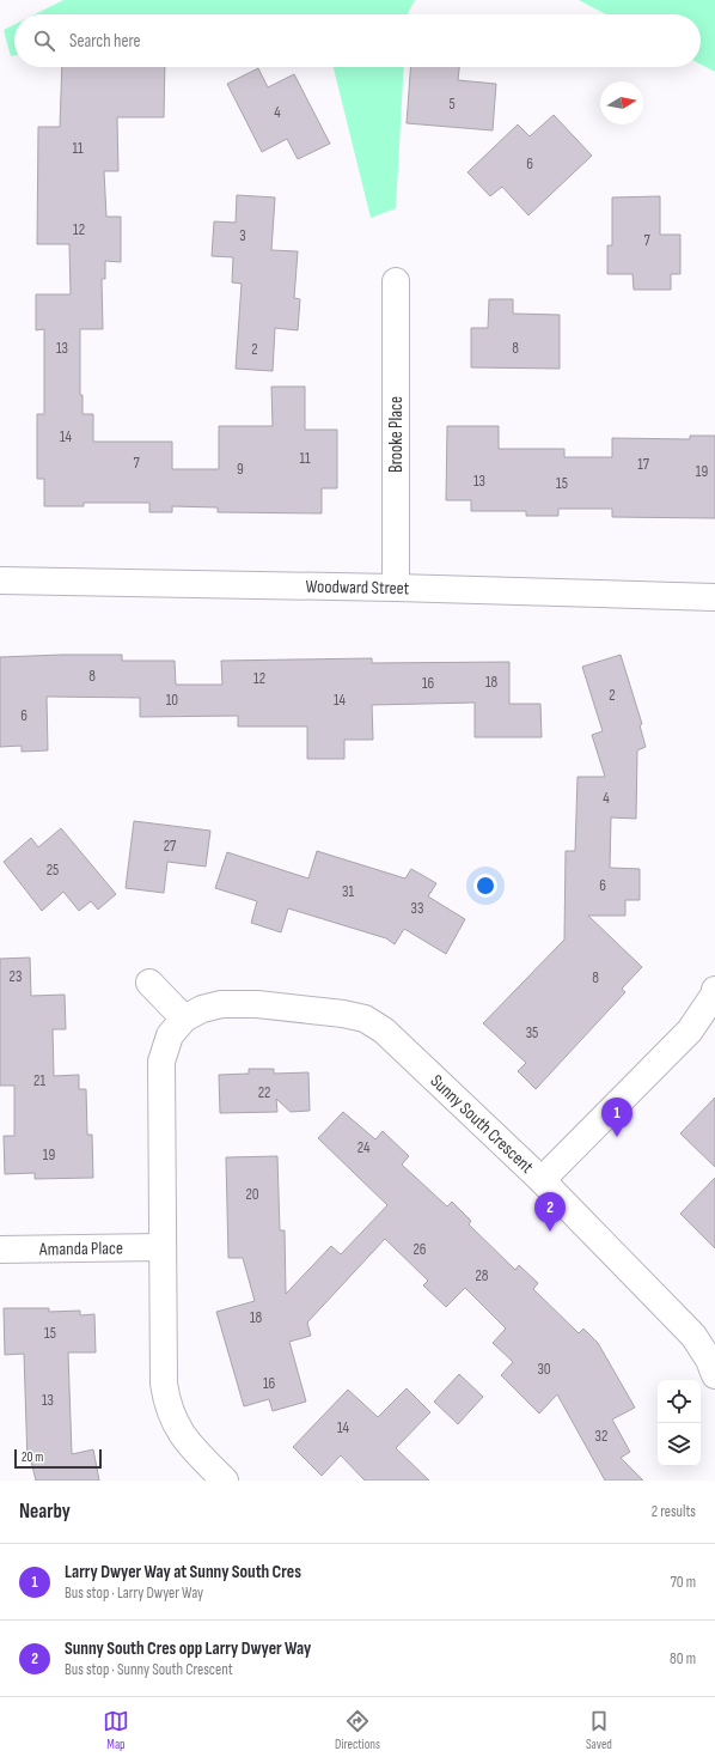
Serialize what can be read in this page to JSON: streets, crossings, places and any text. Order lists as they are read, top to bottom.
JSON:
{
  "streets": {
    "street": [
      "Brooke Place",
      "Woodward Street",
      "Sunny South Crescent",
      "Amanda Place"
    ]
  },
  "crossings": [
    ["Brooke Place", "Woodward Street"],
    ["Sunny South Crescent", "Amanda Place"]
  ],
  "house_numbers": [
    "5",
    "4",
    "11",
    "6",
    "12",
    "3",
    "7",
    "13",
    "8",
    "2",
    "14",
    "11",
    "7",
    "17",
    "9",
    "19",
    "13",
    "15",
    "8",
    "12",
    "18",
    "16",
    "2",
    "10",
    "14",
    "6",
    "4",
    "27",
    "25",
    "6",
    "31",
    "33",
    "23",
    "8",
    "35",
    "21",
    "22",
    "24",
    "19",
    "20",
    "26",
    "28",
    "18",
    "15",
    "30",
    "16",
    "13",
    "14",
    "32"
  ],
  "scale_bar": "20 m",
  "north": "right",
  "page": {
    "search": "Search here",
    "pins": ["1", "2"],
    "scale": "20 m",
    "heading": ["Nearby", "2 results"],
    "list": [
      {
        "mark": "1",
        "name": "Larry Dwyer Way at Sunny South Cres",
        "note": "Bus stop · Larry Dwyer Way",
        "value": "70 m"
      },
      {
        "mark": "2",
        "name": "Sunny South Cres opp Larry Dwyer Way",
        "note": "Bus stop · Sunny South Crescent",
        "value": "80 m"
      }
    ],
    "nav": ["Map", "Directions", "Saved"]
  }
}
